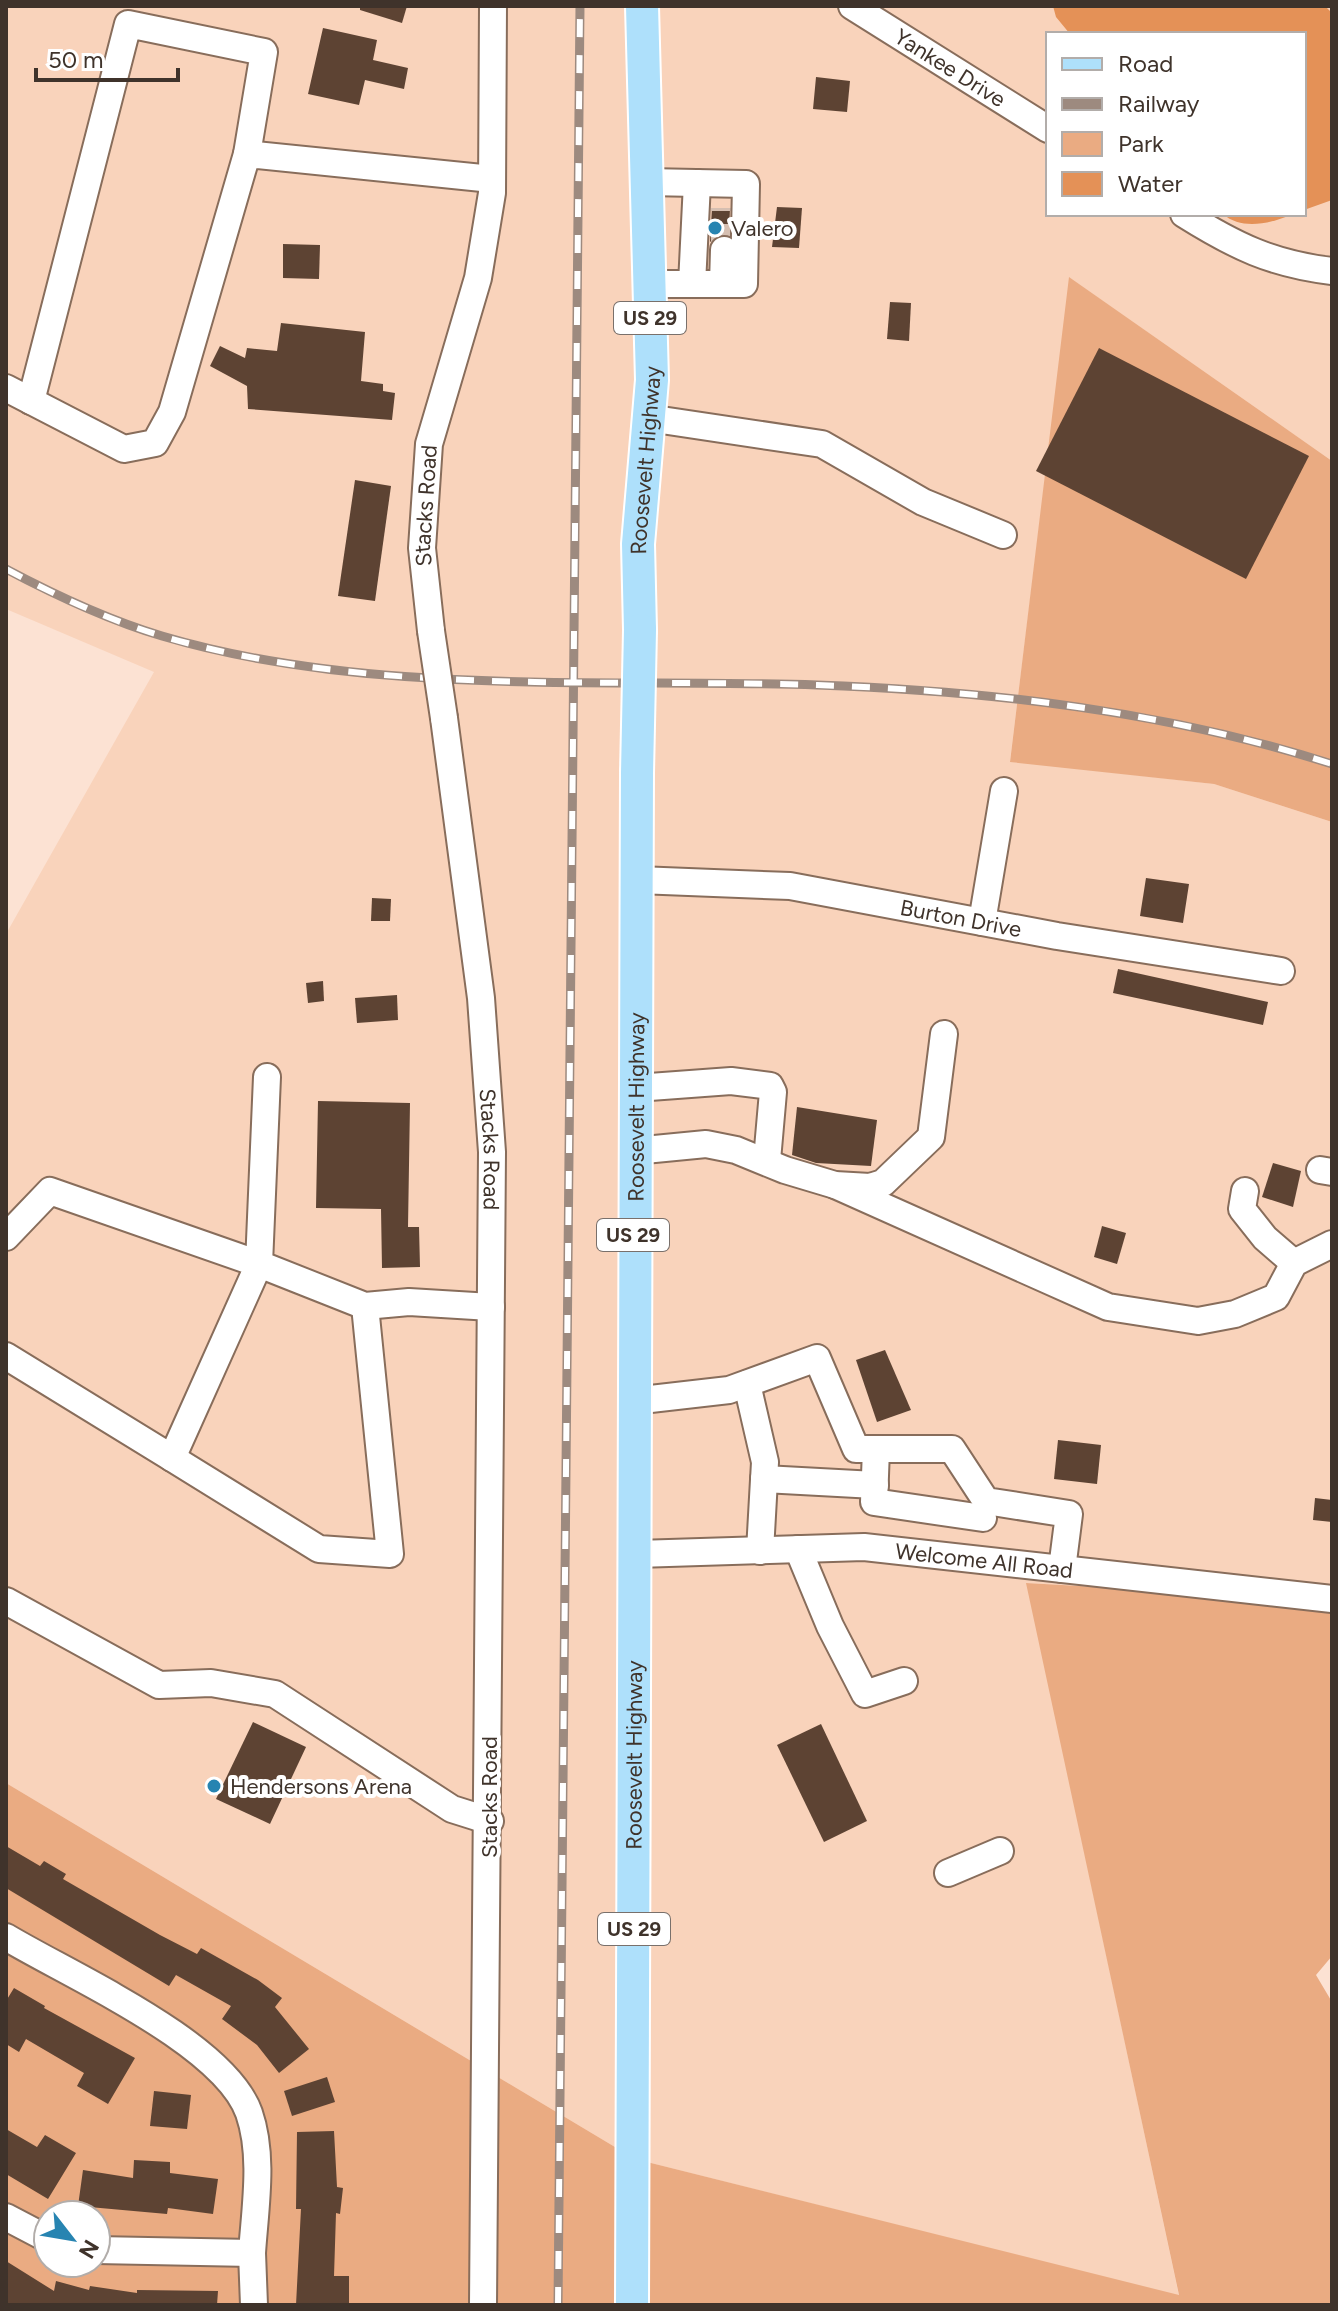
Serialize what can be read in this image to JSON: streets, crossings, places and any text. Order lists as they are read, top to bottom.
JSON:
{
  "streets": {
    "main road": ["US 29", "Roosevelt Highway"],
    "street": [
      "Yankee Drive",
      "Stacks Road",
      "Burton Drive",
      "Welcome All Road"
    ]
  },
  "crossings": [
    ["Roosevelt Highway", "Burton Drive"],
    ["Roosevelt Highway", "Welcome All Road"]
  ],
  "places": ["Valero", "Hendersons Arena"],
  "legend": [
    "Road",
    "Railway",
    "Park",
    "Water"
  ],
  "scale_bar": "50 m",
  "north": "bottom right"
}
